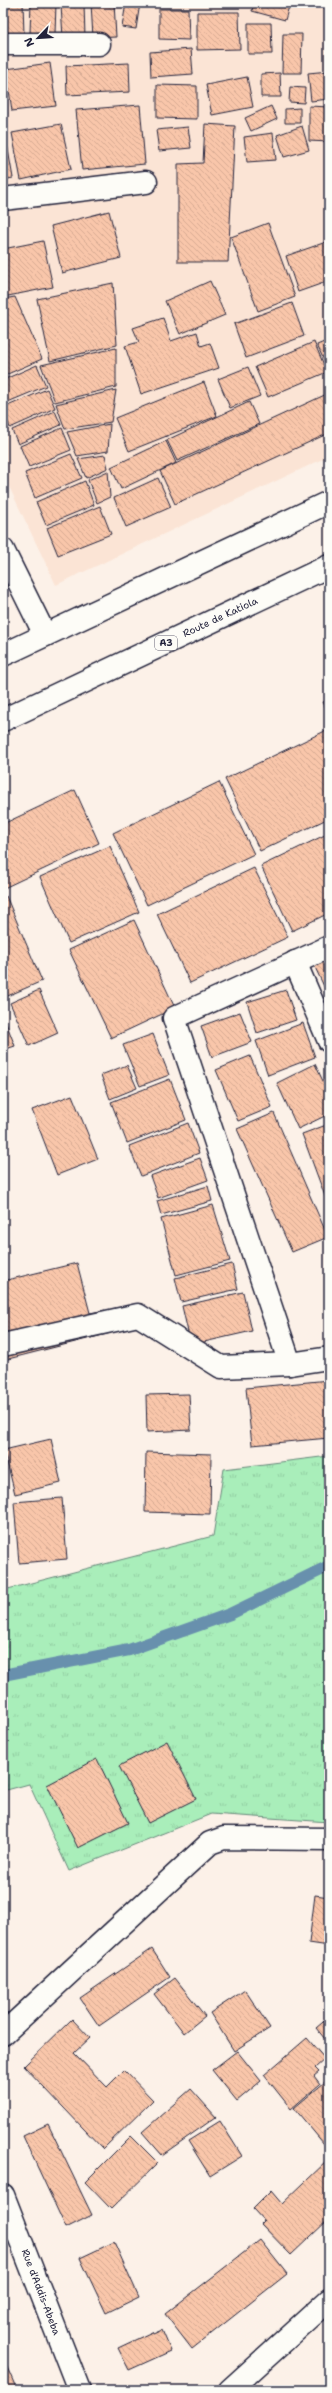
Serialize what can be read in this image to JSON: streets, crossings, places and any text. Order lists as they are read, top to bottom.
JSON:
{
  "streets": {
    "main road": ["Route de Katiola", "A3", "Rue d'Addis-Abeba"]
  },
  "north": "bottom left"
}
